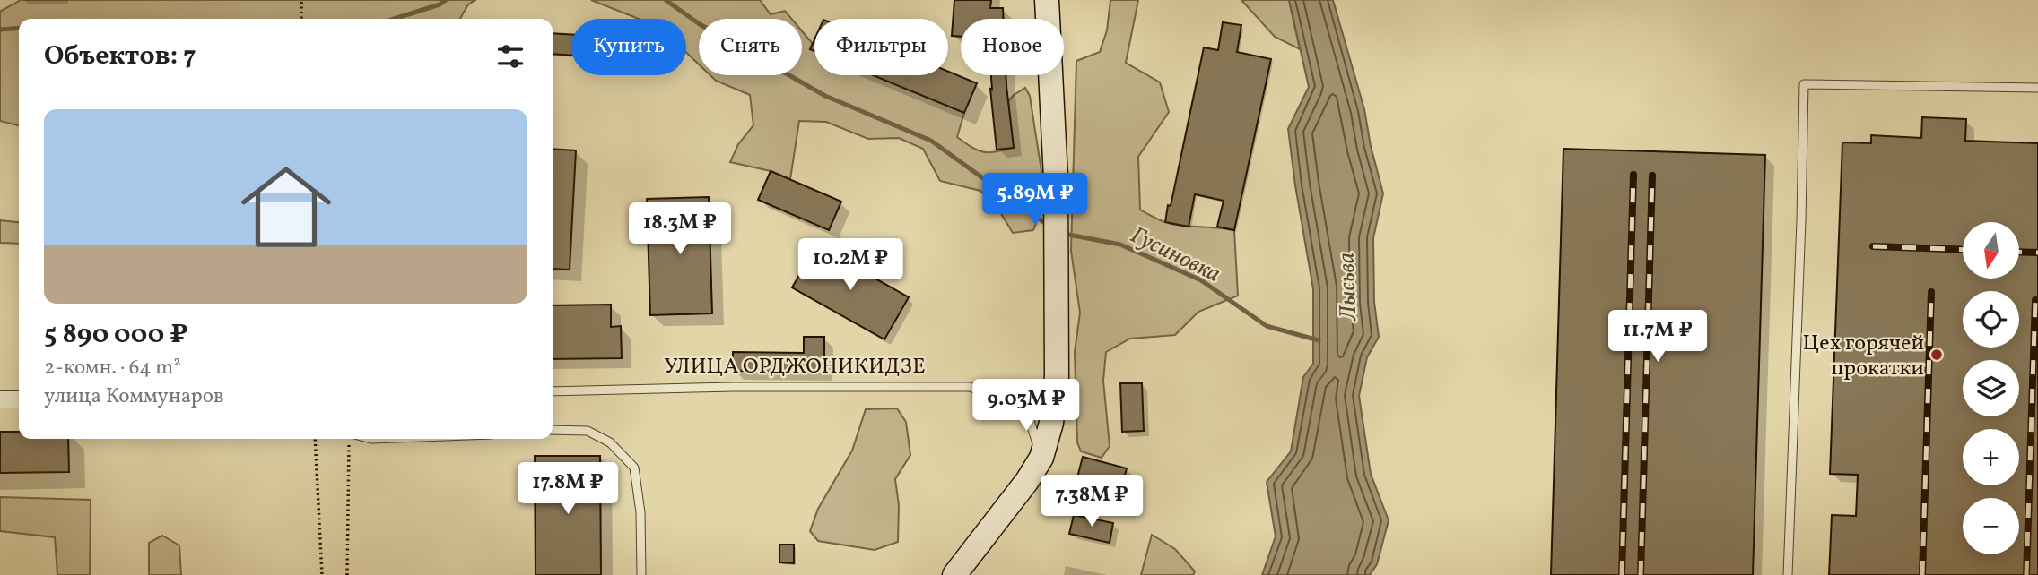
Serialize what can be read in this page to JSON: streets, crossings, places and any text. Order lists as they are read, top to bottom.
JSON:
{
  "streets": {
    "lane": ["УЛИЦА ОРДЖОНИКИДЗЕ"]
  },
  "water": ["Гусиновка", "Лысьва"],
  "places": ["Цех горячей прокатки"],
  "north": "bottom",
  "page": {
    "chip": [
      "Купить",
      "Снять",
      "Фильтры",
      "Новое"
    ],
    "heading": "Объектов: 7",
    "list": [
      {
        "name": "5 890 000 ₽",
        "note": "2-комн. · 64 m² · улица Коммунаров"
      }
    ],
    "price": [
      "5.89M ₽",
      "18.3M ₽",
      "10.2M ₽",
      "11.7M ₽",
      "9.03M ₽",
      "17.8M ₽",
      "7.38M ₽"
    ],
    "map_buttons": ["+", "−"]
  }
}
